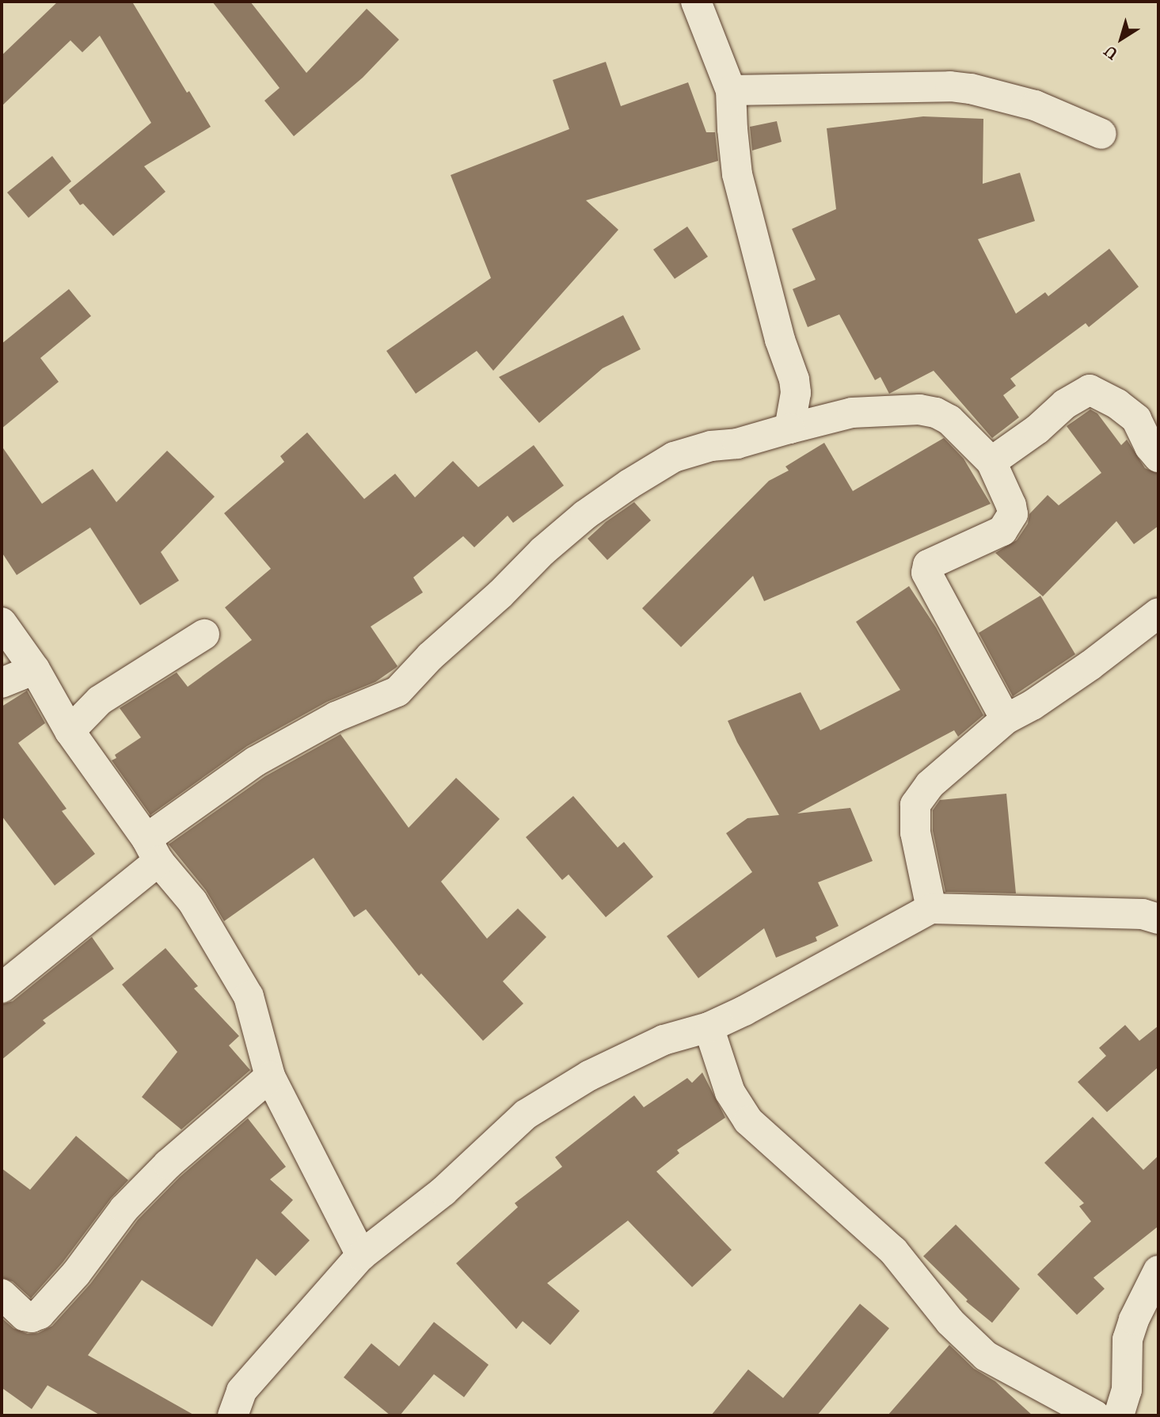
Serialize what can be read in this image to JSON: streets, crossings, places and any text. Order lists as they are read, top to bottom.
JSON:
{
  "north": "bottom left"
}
